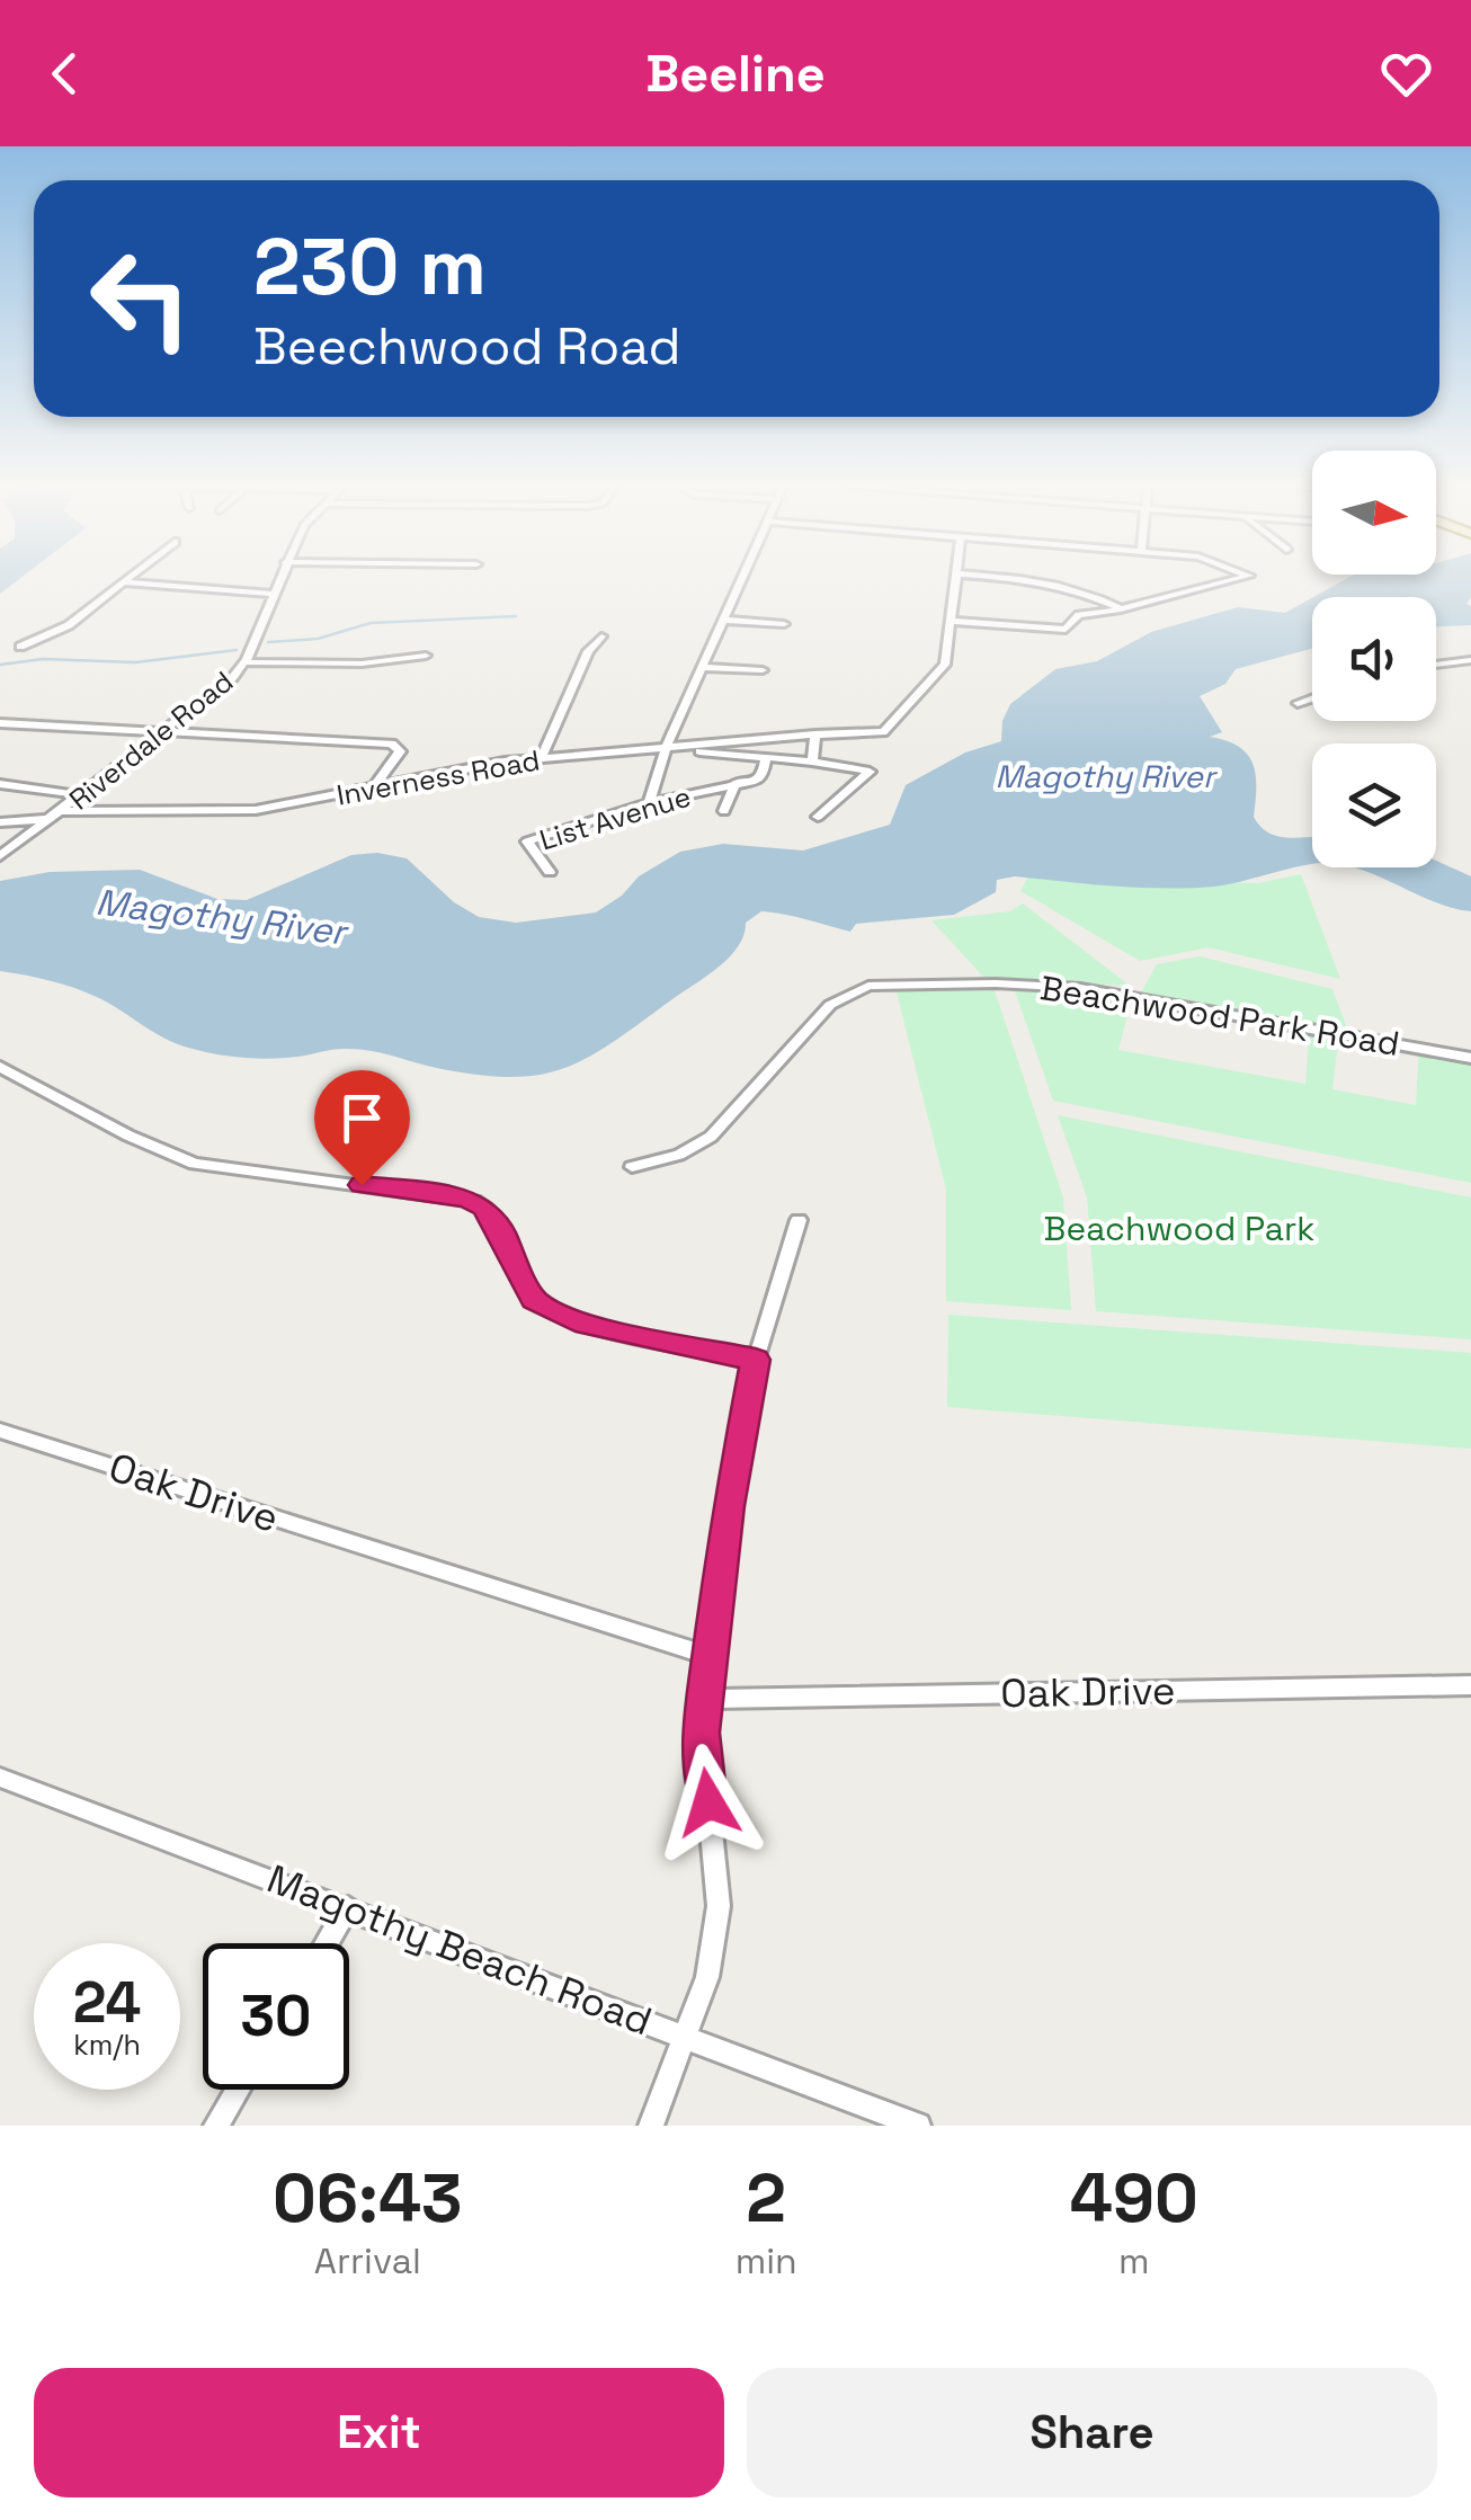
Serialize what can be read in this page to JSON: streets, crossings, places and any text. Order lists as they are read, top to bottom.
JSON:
{
  "streets": {
    "street": [
      "Riverdale Road",
      "Inverness Road",
      "List Avenue",
      "Beachwood Park Road",
      "Oak Drive",
      "Magothy Beach Road"
    ]
  },
  "crossings": [
    ["Riverdale Road", "Inverness Road"]
  ],
  "water": ["Magothy River"],
  "parks": ["Beachwood Park"],
  "north": "right",
  "page": {
    "header": "Beeline",
    "turn": ["230 m", "Beechwood Road"],
    "speed": "24 km/h",
    "limit": "30",
    "eta": [
      "06:43",
      "Arrival",
      "2",
      "min",
      "490",
      "m"
    ],
    "buttons": ["Exit", "Share"]
  }
}
